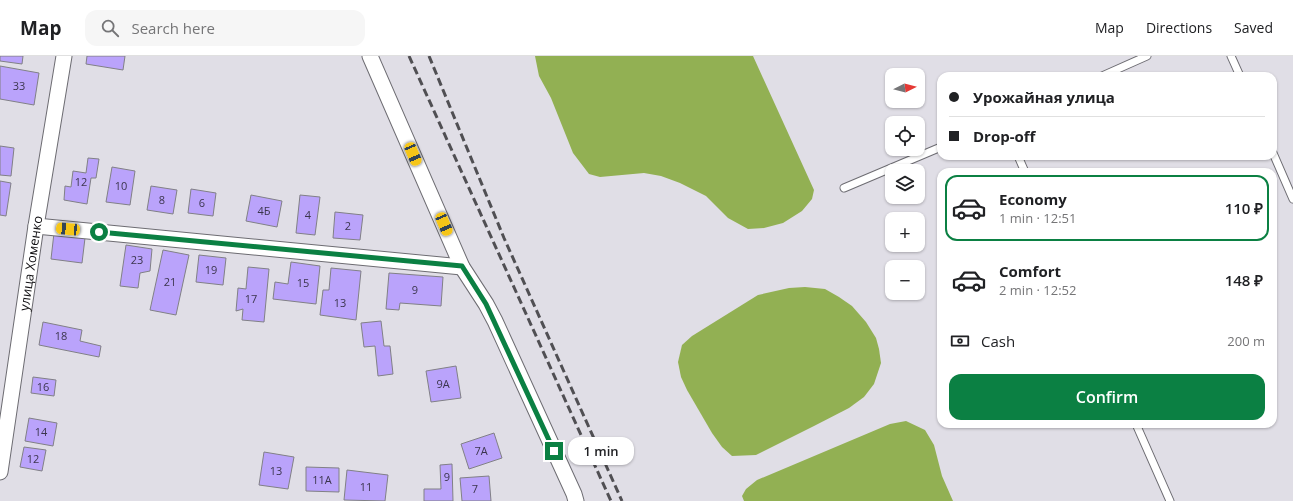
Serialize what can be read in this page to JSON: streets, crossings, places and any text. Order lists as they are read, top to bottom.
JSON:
{
  "streets": {
    "street": ["улица Хоменко"]
  },
  "house_numbers": [
    "33",
    "12",
    "10",
    "8",
    "6",
    "4Б",
    "4",
    "2",
    "23",
    "19",
    "21",
    "15",
    "9",
    "17",
    "13",
    "18",
    "9А",
    "16",
    "14",
    "7А",
    "12",
    "13",
    "9",
    "11А",
    "11",
    "7"
  ],
  "north": "right",
  "page": {
    "header": "Map",
    "search": "Search here",
    "nav": ["Map", "Directions", "Saved"],
    "map_buttons": ["+", "−"],
    "banner": ["Урожайная улица", "Drop-off"],
    "list": [
      {
        "name": "Economy",
        "note": "1 min · 12:51",
        "value": "110 ₽"
      },
      {
        "name": "Comfort",
        "note": "2 min · 12:52",
        "value": "148 ₽"
      }
    ],
    "pay": ["Cash", "200 m"],
    "buttons": "Confirm",
    "bubble": "1 min"
  }
}
